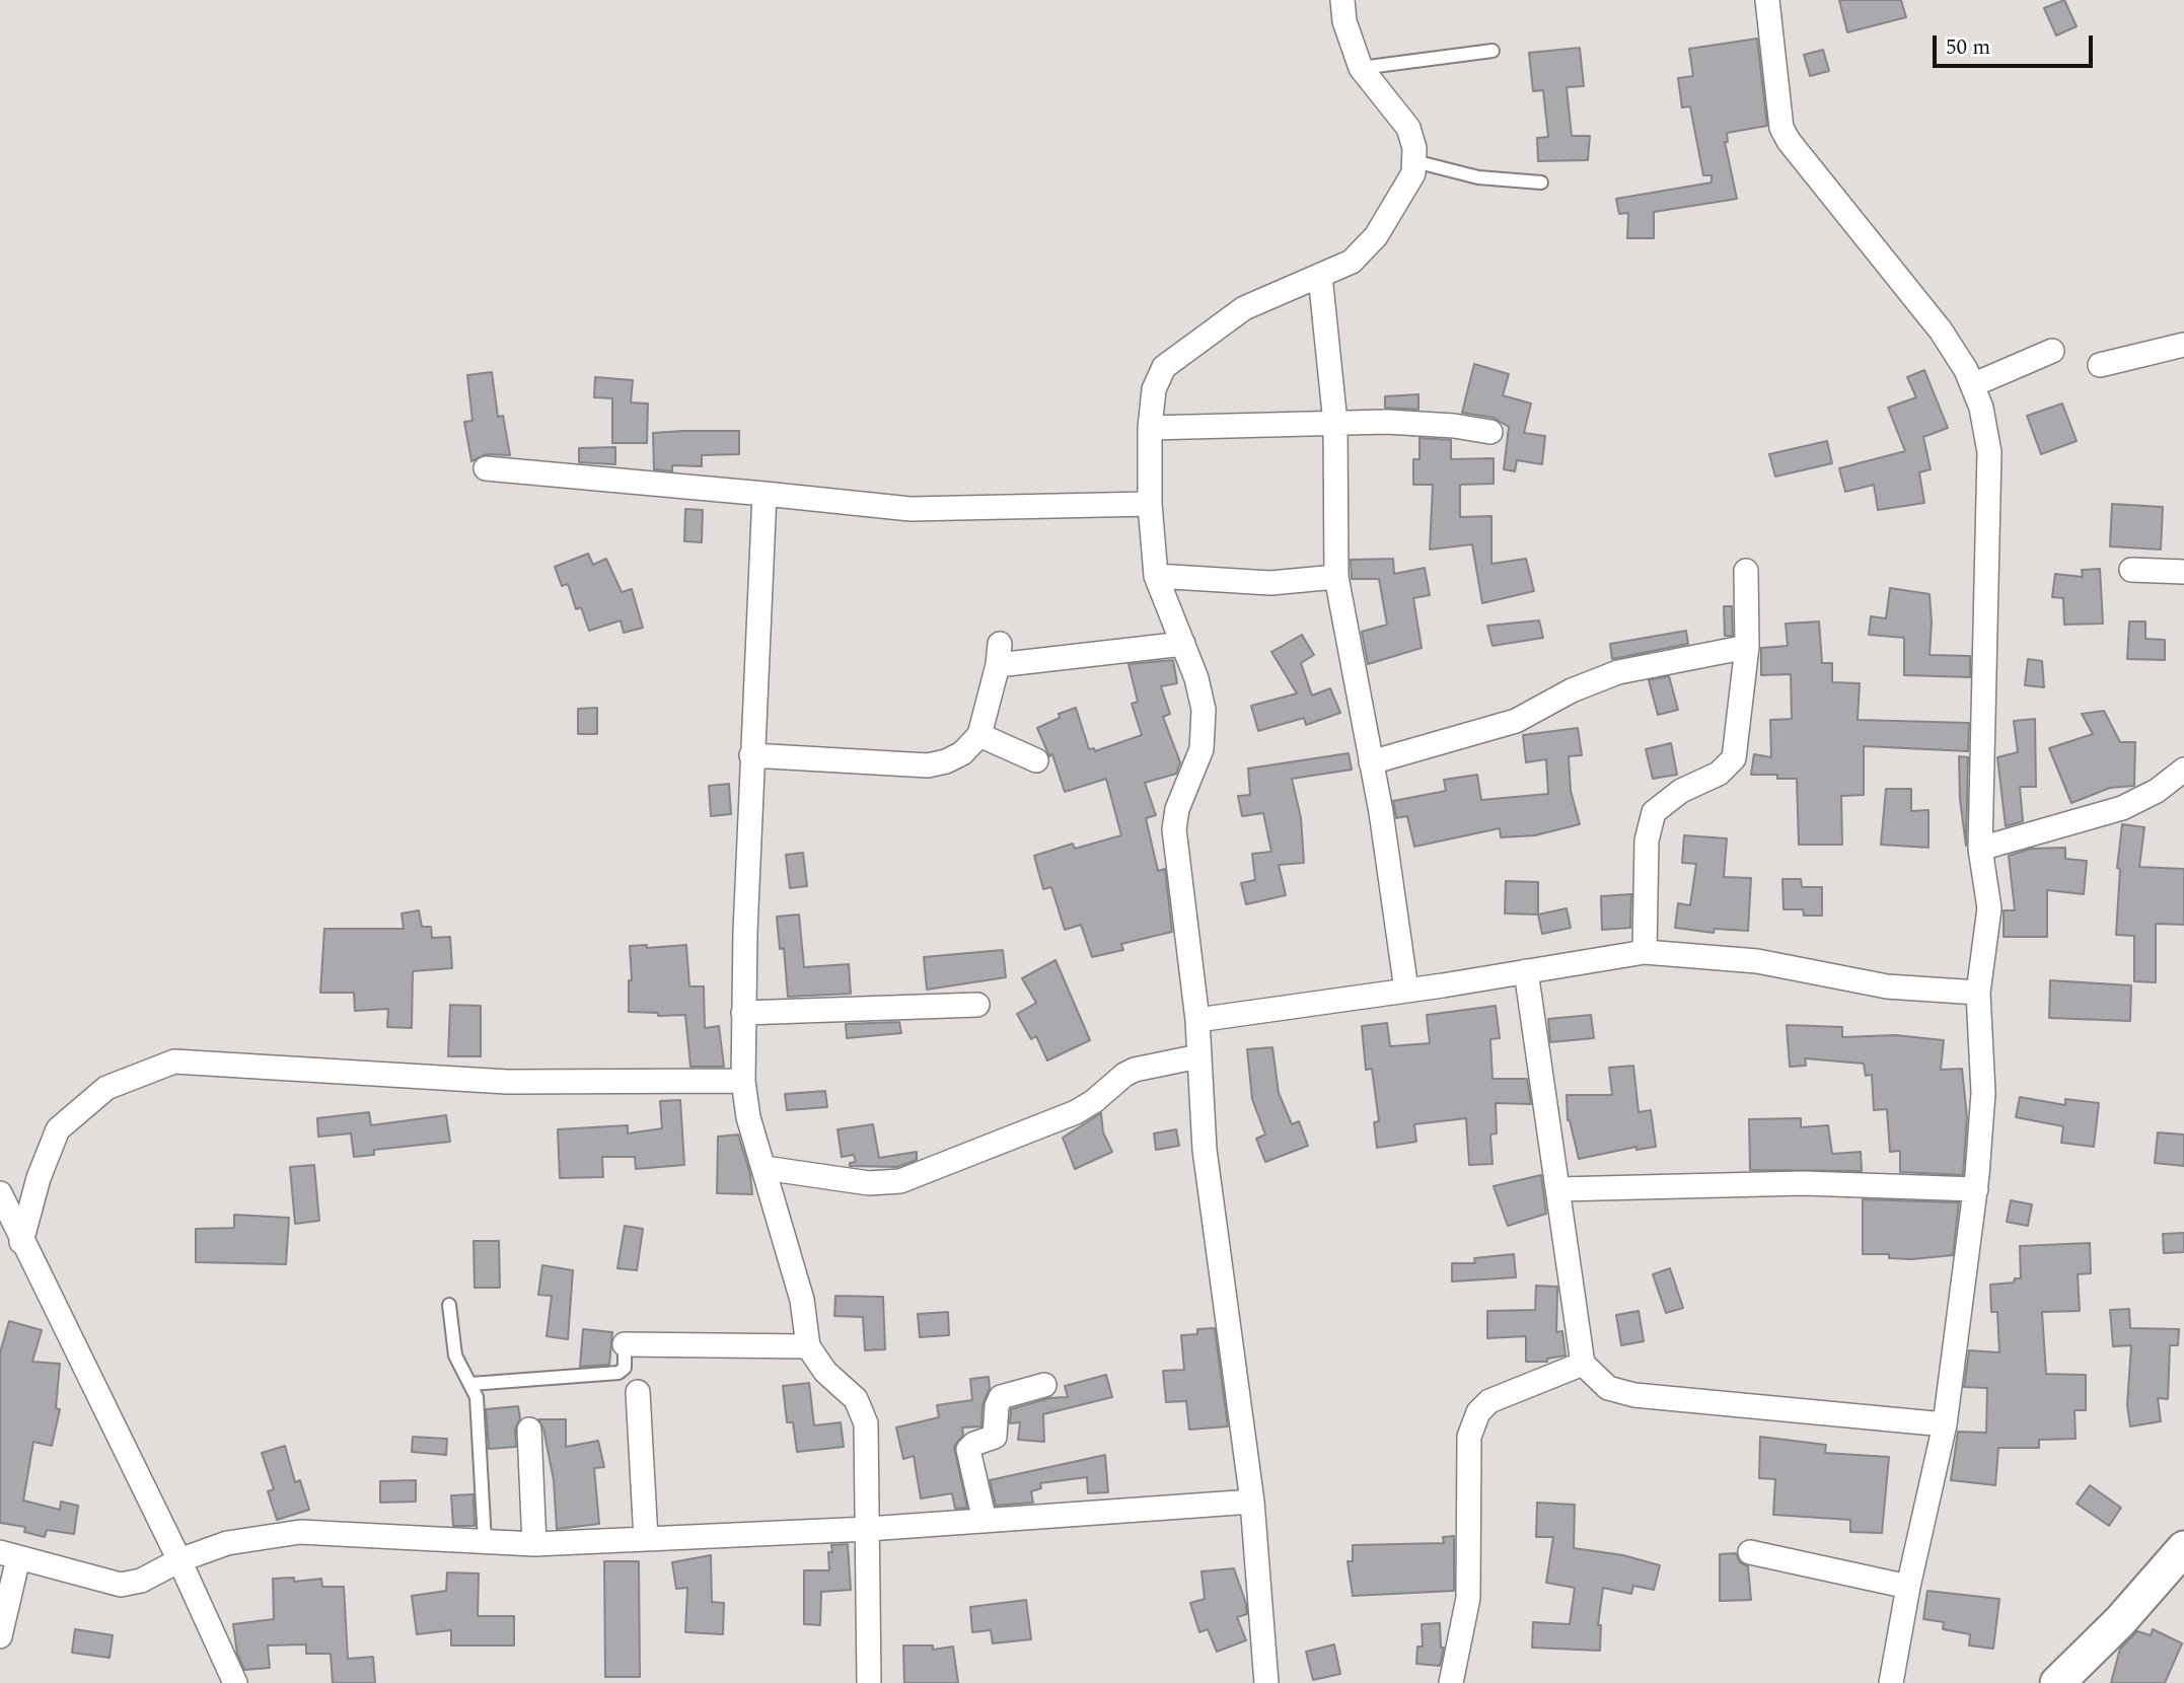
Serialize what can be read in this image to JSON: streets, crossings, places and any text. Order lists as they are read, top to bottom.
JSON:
{
  "scale_bar": "50 m"
}
